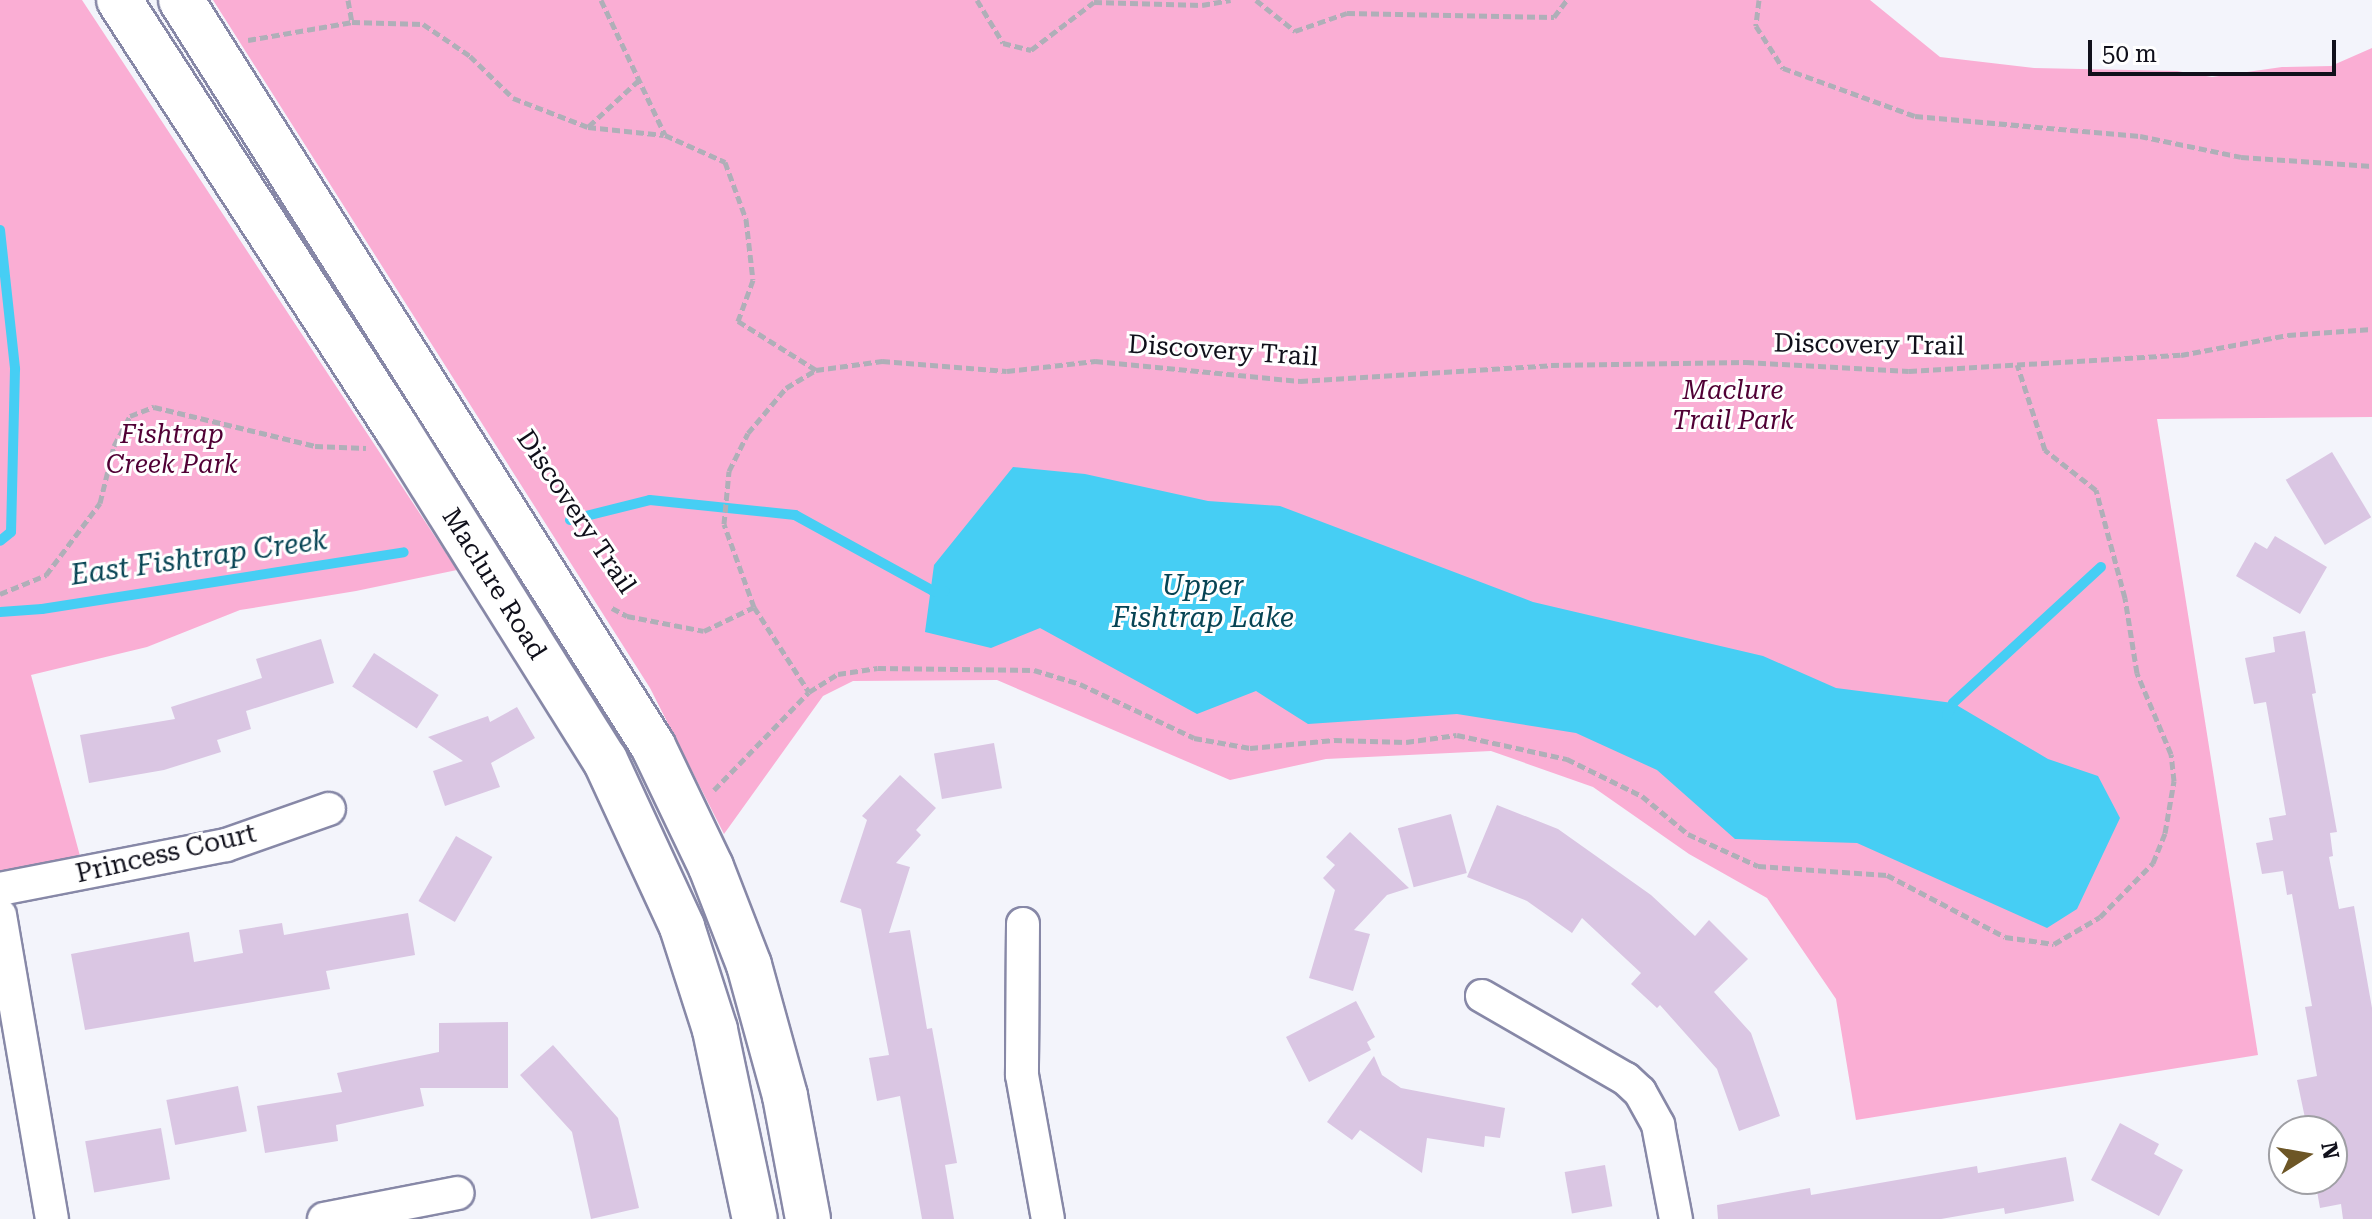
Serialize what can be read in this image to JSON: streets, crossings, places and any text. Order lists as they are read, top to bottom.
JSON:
{
  "streets": {
    "main road": ["Maclure Road"],
    "street": ["Princess Court"],
    "path": ["Discovery Trail"]
  },
  "water": ["East Fishtrap Creek", "Upper Fishtrap Lake"],
  "parks": ["Maclure Trail Park", "Fishtrap Creek Park"],
  "scale_bar": "50 m",
  "north": "right"
}
